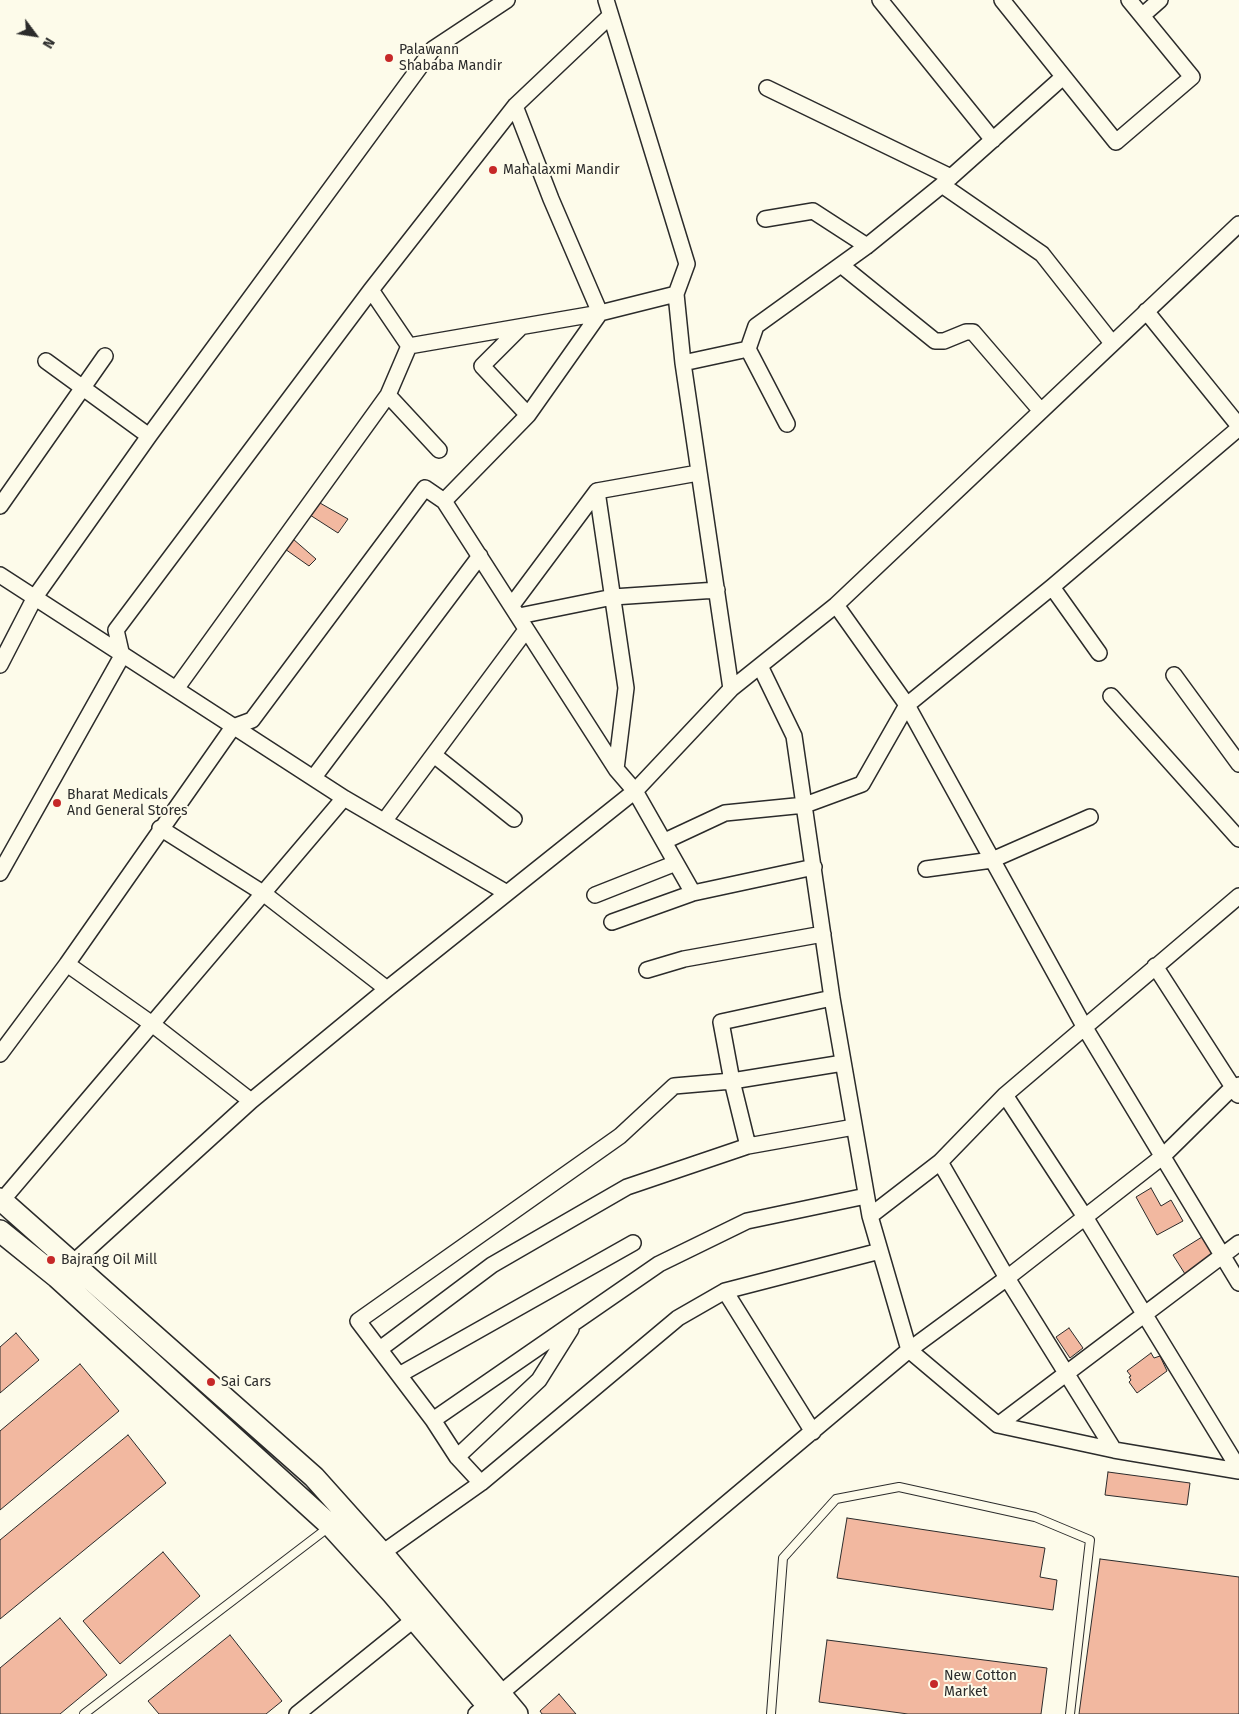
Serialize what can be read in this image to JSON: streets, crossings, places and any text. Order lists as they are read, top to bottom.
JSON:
{
  "places": [
    "Palawann Shababa Mandir",
    "Mahalaxmi Mandir",
    "Bharat Medicals And General Stores",
    "Bajrang Oil Mill",
    "Sai Cars",
    "New Cotton Market"
  ],
  "north": "bottom right"
}
